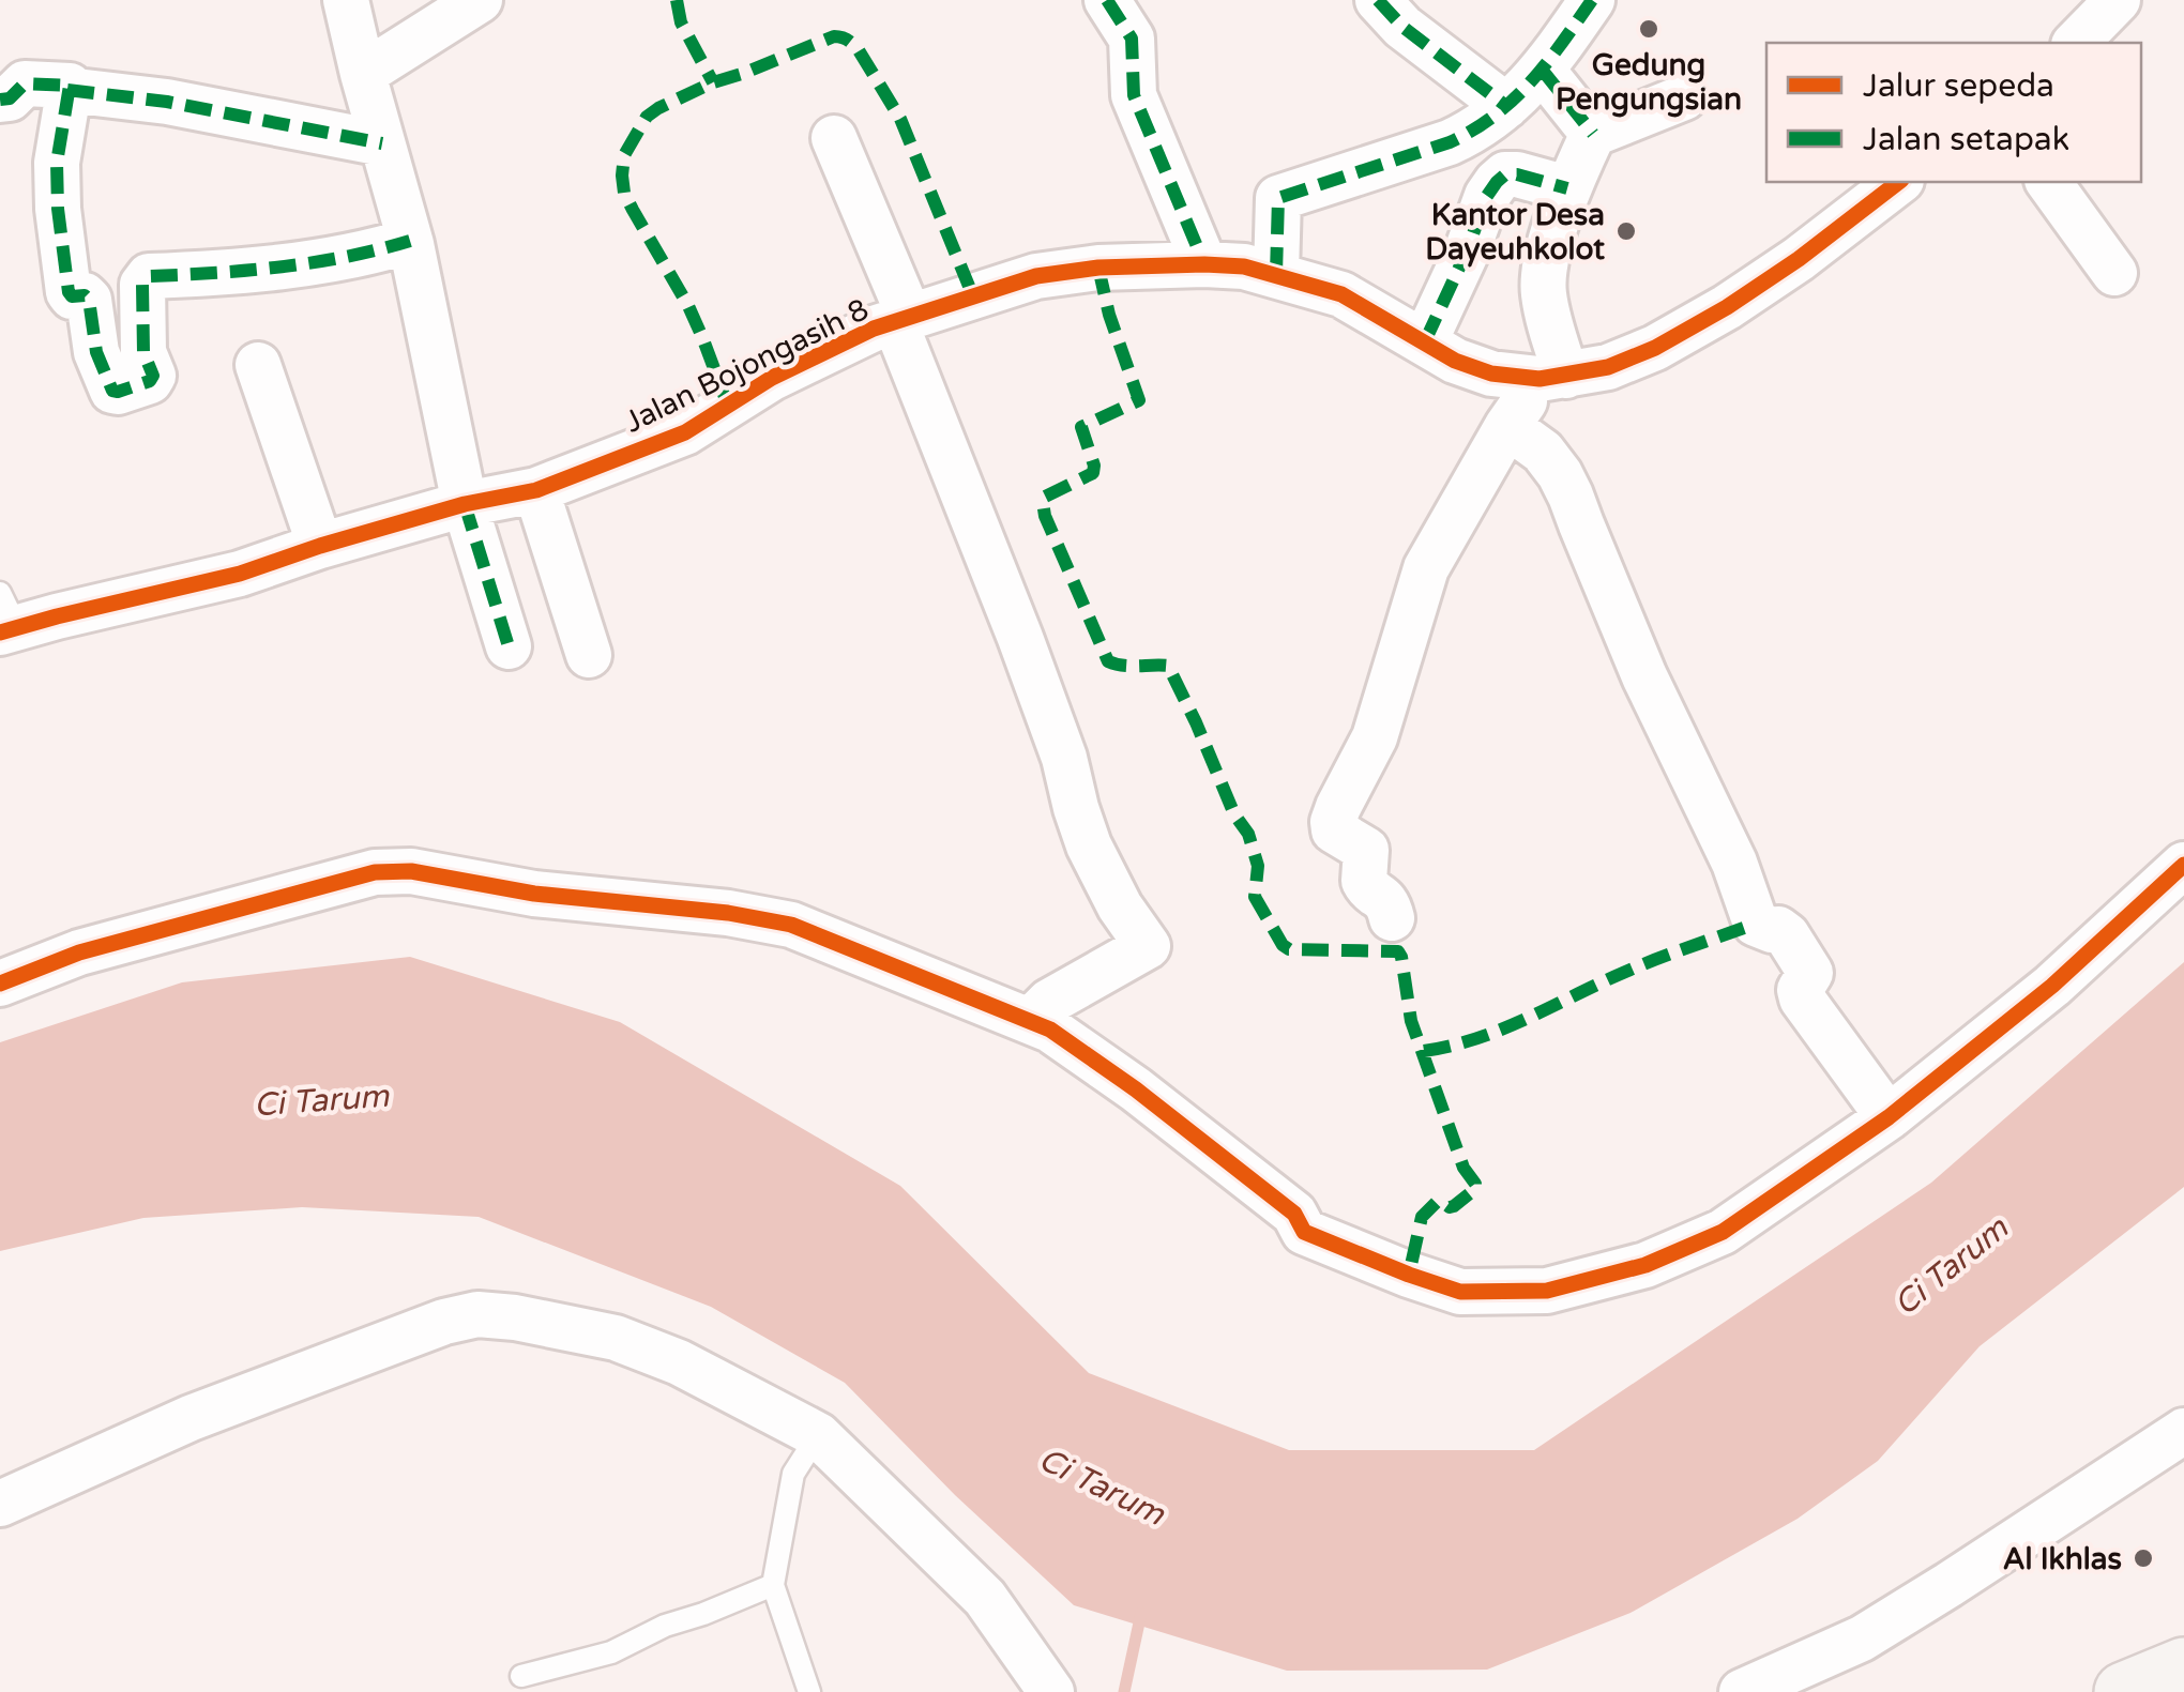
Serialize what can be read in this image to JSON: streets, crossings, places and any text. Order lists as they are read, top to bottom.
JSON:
{
  "streets": {
    "street": ["Jalan Bojongasih 8"]
  },
  "water": ["Ci Tarum"],
  "places": ["Gedung Pengungsian", "Kantor Desa Dayeuhkolot", "Al Ikhlas"],
  "legend": ["Jalur sepeda", "Jalan setapak"]
}
